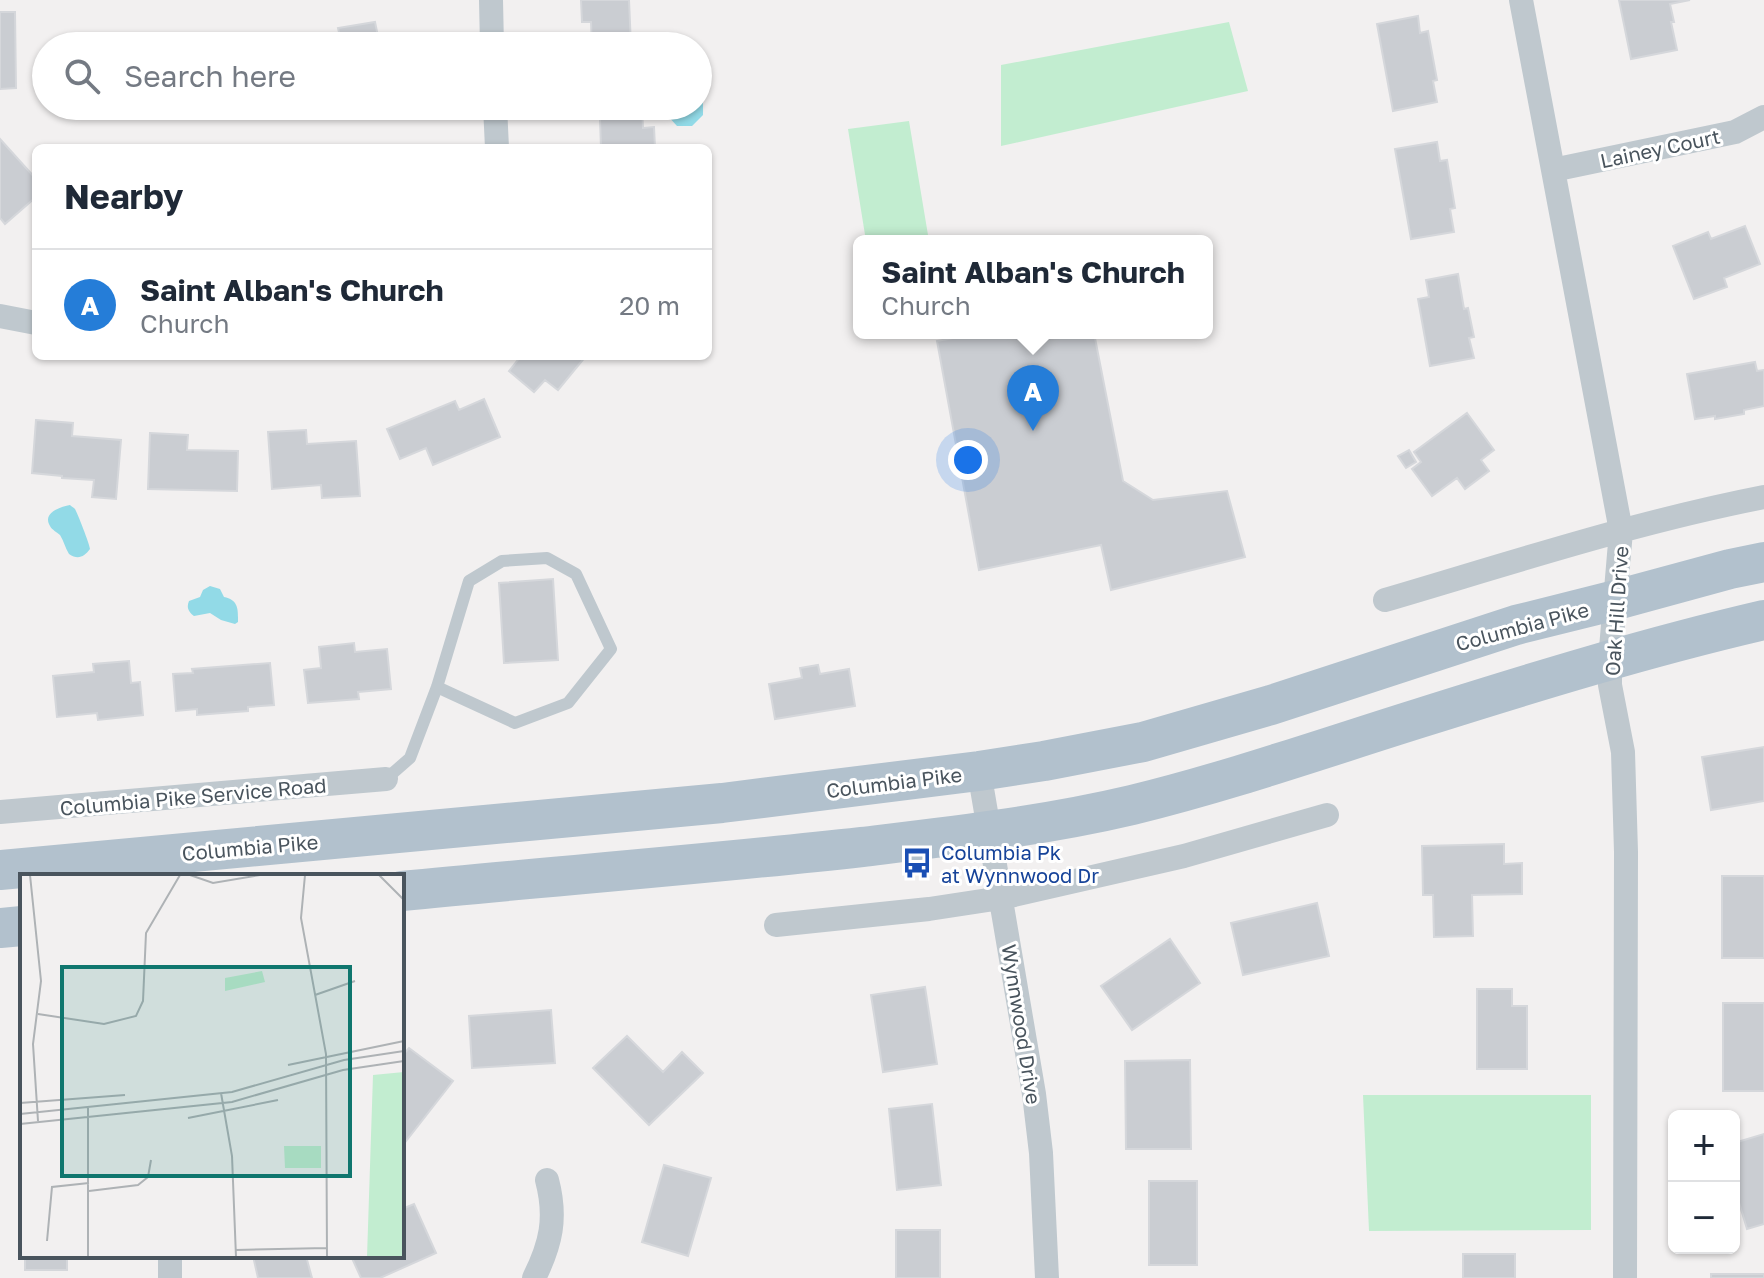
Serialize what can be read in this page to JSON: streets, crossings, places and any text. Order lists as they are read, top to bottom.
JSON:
{
  "streets": {
    "main road": ["Columbia Pike"],
    "street": [
      "Lainey Court",
      "Oak Hill Drive",
      "Columbia Pike Service Road",
      "Wynnwood Drive"
    ]
  },
  "crossings": [
    ["Lainey Court", "Oak Hill Drive"],
    ["Oak Hill Drive", "Columbia Pike"],
    ["Columbia Pike", "Wynnwood Drive"]
  ],
  "places": {
    "bus stop": ["Columbia Pk at Wynnwood Dr"]
  },
  "page": {
    "search": "Search here",
    "heading": "Nearby",
    "popup": ["Saint Alban's Church", "Church"],
    "list": [
      {
        "mark": "A",
        "name": "Saint Alban's Church",
        "note": "Church",
        "value": "20 m"
      }
    ],
    "pins": "A",
    "map_buttons": ["+", "−"]
  }
}
